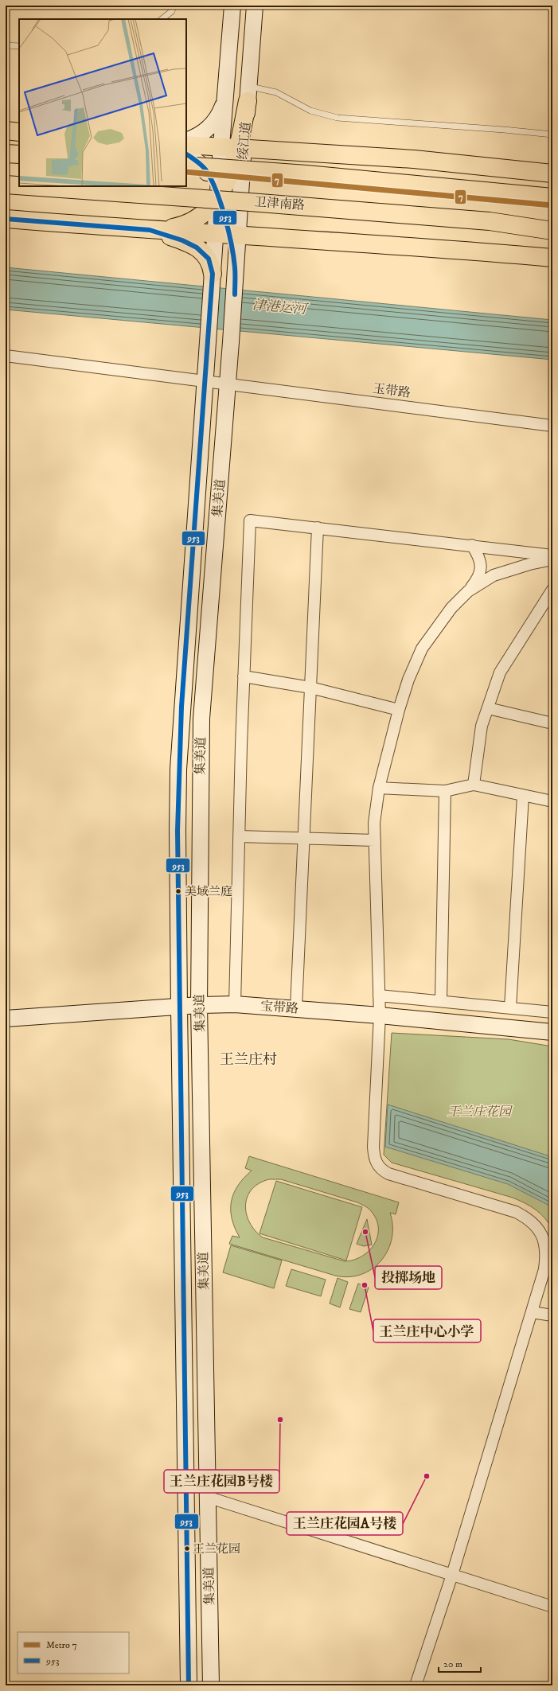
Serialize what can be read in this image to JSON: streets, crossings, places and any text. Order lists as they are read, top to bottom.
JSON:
{
  "streets": {
    "main road": [
      "绥江道",
      "卫津南路",
      "集美道",
      "宝带路"
    ],
    "street": ["玉带路"]
  },
  "crossings": [
    ["绥江道", "集美道"],
    ["玉带路", "集美道"],
    ["集美道", "宝带路"]
  ],
  "districts": ["王兰庄村"],
  "water": ["津港运河"],
  "parks": ["王兰庄花园"],
  "places": [
    "美域兰庭",
    "投掷场地",
    "王兰庄中心小学",
    "王兰庄花园B号楼",
    "王兰庄花园A号楼",
    "王兰花园"
  ],
  "lines": ["transit line 953", "metro line 7"],
  "legend": ["Metro 7", "953"],
  "scale_bar": "20 m"
}
